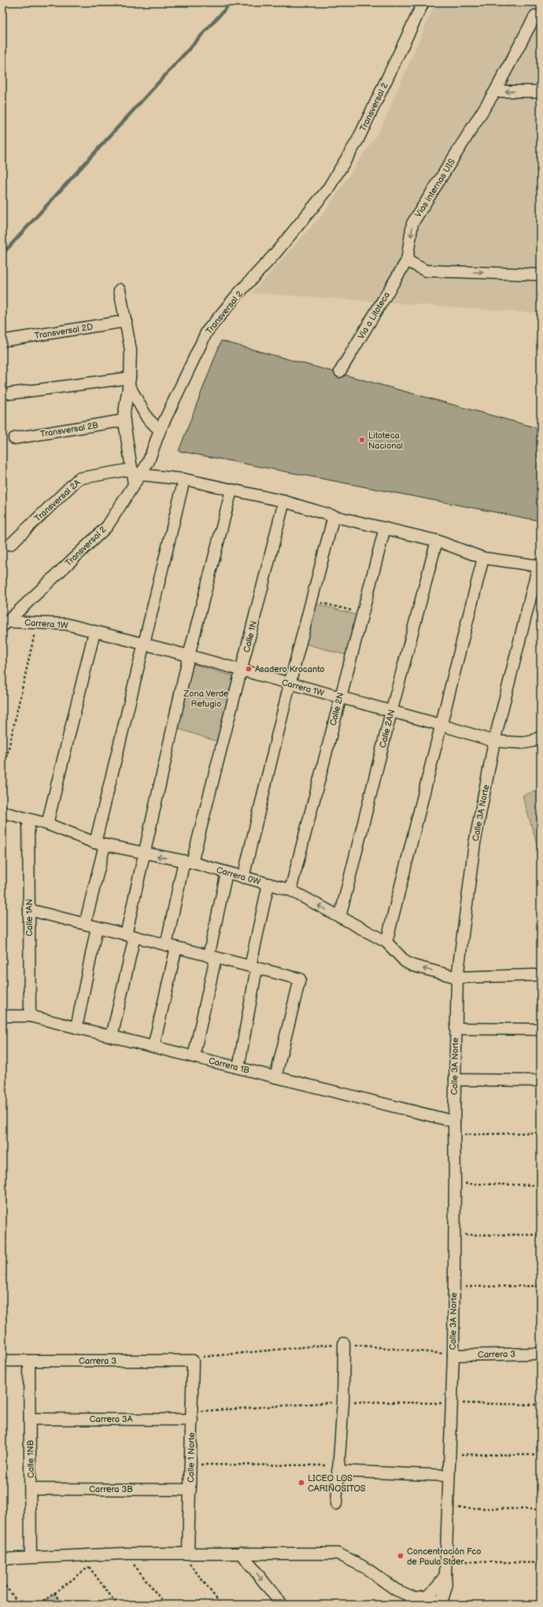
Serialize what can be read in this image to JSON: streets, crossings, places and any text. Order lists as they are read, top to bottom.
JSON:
{
  "streets": {
    "street": [
      "Transversal 2",
      "Vias internas UIS",
      "Via a Litoteca",
      "Transversal 2D",
      "Transversal 2B",
      "Transversal 2A",
      "Carrera 1W",
      "Calle 1N",
      "Calle 2N",
      "Calle 2AN",
      "Calle 3A Norte",
      "Carrera 0W",
      "Calle 1AN",
      "Carrera 1B",
      "Carrera 3",
      "Carrera 3A",
      "Calle 1 Norte",
      "Calle 1NB",
      "Carrera 3B"
    ]
  },
  "crossings": [
    ["Transversal 2", "Transversal 2A"],
    ["Transversal 2", "Carrera 1W"],
    ["Vias internas UIS", "Via a Litoteca"],
    ["Transversal 2A", "Calle 1N"],
    ["Transversal 2A", "Calle 2N"],
    ["Transversal 2A", "Calle 2AN"],
    ["Transversal 2A", "Calle 3A Norte"],
    ["Carrera 1W", "Calle 1N"],
    ["Carrera 1W", "Calle 2N"],
    ["Carrera 1W", "Calle 2AN"],
    ["Carrera 1W", "Calle 3A Norte"],
    ["Calle 1N", "Carrera 0W"],
    ["Calle 1N", "Carrera 1B"],
    ["Calle 2N", "Carrera 0W"],
    ["Calle 2AN", "Carrera 0W"],
    ["Calle 3A Norte", "Carrera 0W"],
    ["Calle 3A Norte", "Carrera 1B"],
    ["Calle 3A Norte", "Carrera 3"],
    ["Carrera 0W", "Calle 1AN"],
    ["Calle 1AN", "Carrera 1B"],
    ["Carrera 3", "Calle 1 Norte"],
    ["Carrera 3", "Calle 1NB"],
    ["Carrera 3A", "Calle 1 Norte"],
    ["Carrera 3A", "Calle 1NB"],
    ["Calle 1 Norte", "Carrera 3B"],
    ["Calle 1NB", "Carrera 3B"]
  ],
  "one_way": ["Vias internas UIS"],
  "parks": ["Zona Verde Refugio"],
  "places": [
    "Litoteca Nacional",
    "Asadero Krocanto",
    "LICEO LOS CARIÑOSITOS",
    "Concentración Fco de Paula Stder"
  ]
}
